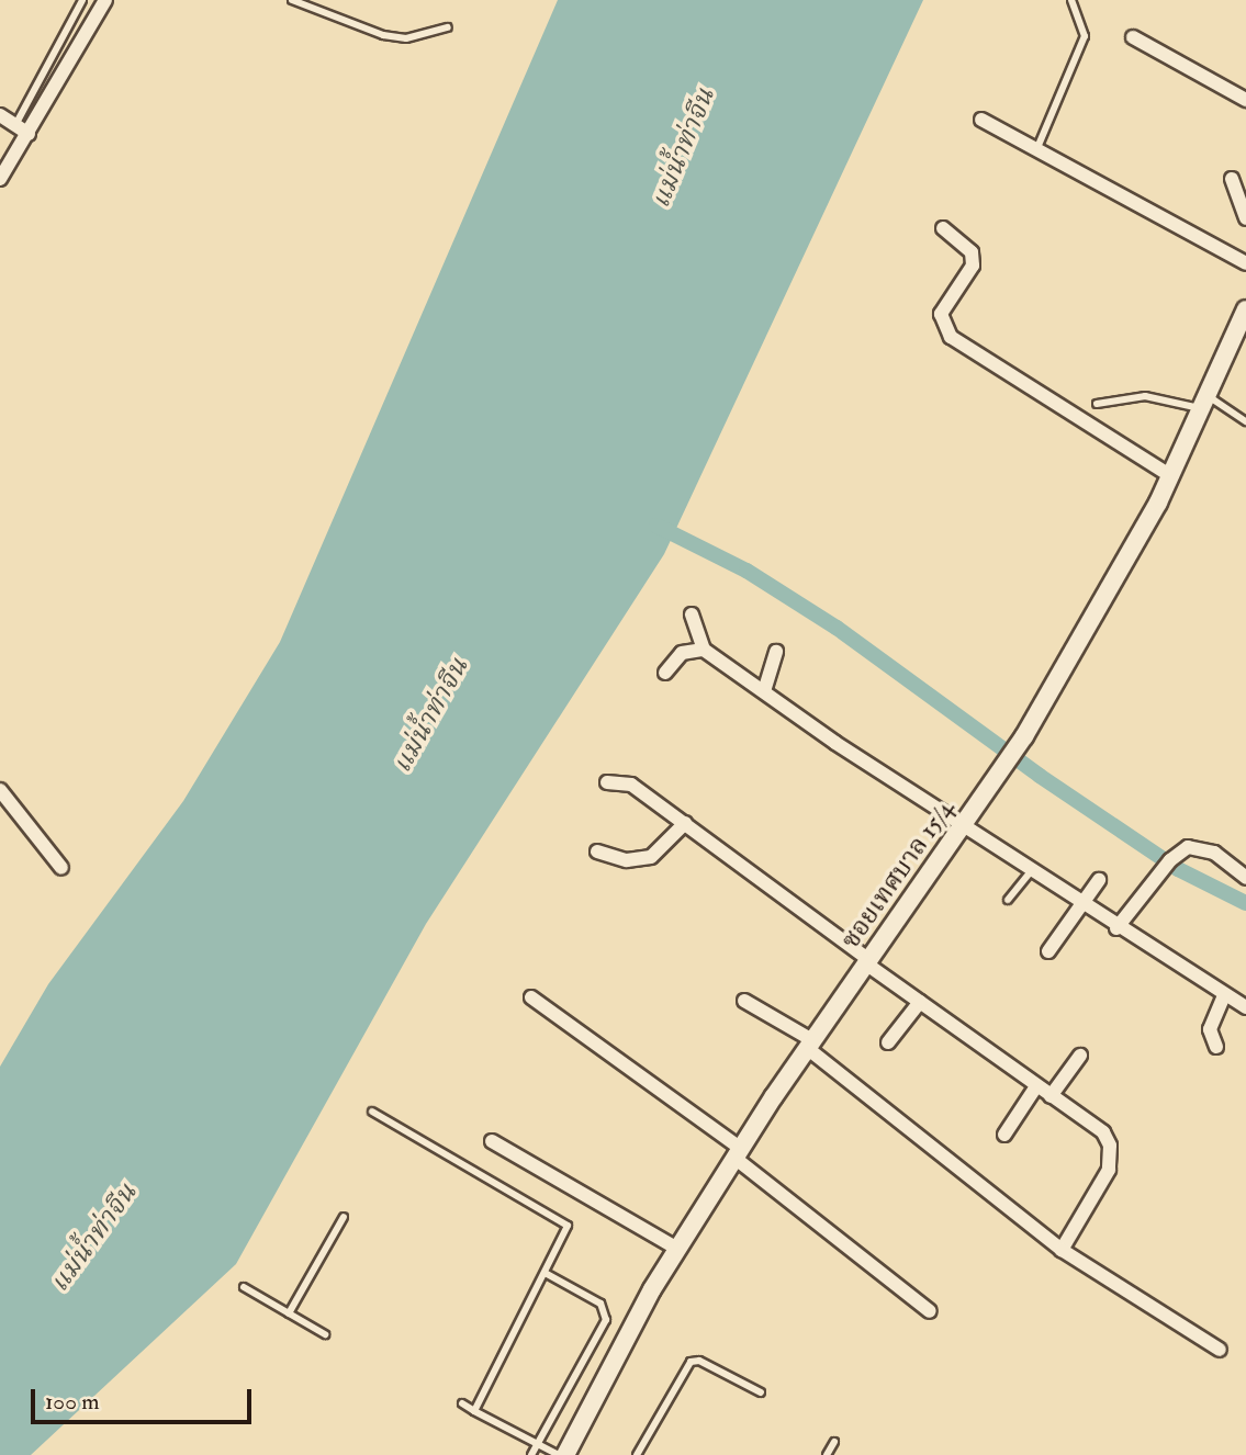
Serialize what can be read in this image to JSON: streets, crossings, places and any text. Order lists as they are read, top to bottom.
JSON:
{
  "streets": {
    "street": ["ซอยเทศบาล 15/4"]
  },
  "water": ["แม่น้ำท่าจีน"],
  "scale_bar": "100 m"
}
